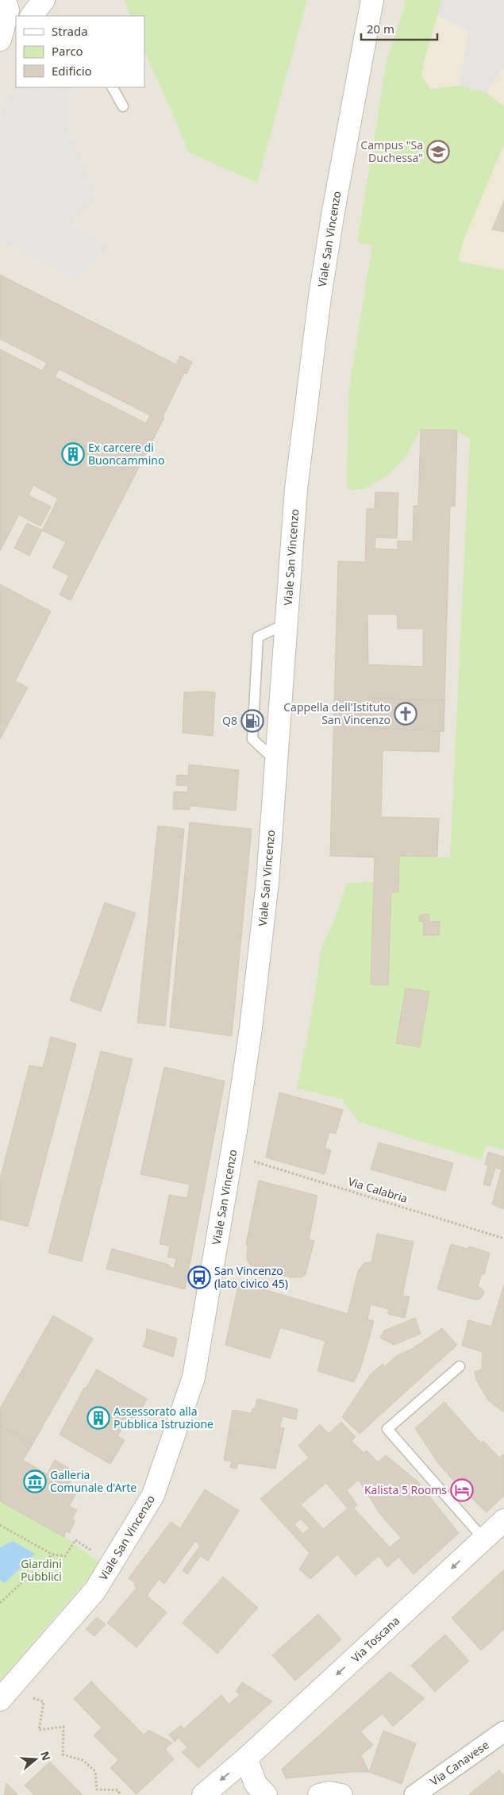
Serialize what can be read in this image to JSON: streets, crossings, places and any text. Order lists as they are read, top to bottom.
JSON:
{
  "streets": {
    "street": ["Viale San Vincenzo", "Via Toscana", "Via Canavese"],
    "path": ["Via Calabria"]
  },
  "one_way": ["Via Toscana"],
  "parks": ["Giardini Pubblici"],
  "places": {
    "school or university": ["Campus \"Sa Duchessa\""],
    "building": ["Ex carcere di Buoncammino", "Assessorato alla Pubblica Istruzione"],
    "church": ["Cappella dell'Istituto San Vincenzo"],
    "fuel station": ["Q8"],
    "bus stop": ["San Vincenzo (lato civico 45)"],
    "museum": ["Galleria Comunale d'Arte"],
    "hotel": ["Kalista 5 Rooms"]
  },
  "legend": ["Strada", "Parco", "Edificio"],
  "scale_bar": "20 m",
  "north": "right"
}
